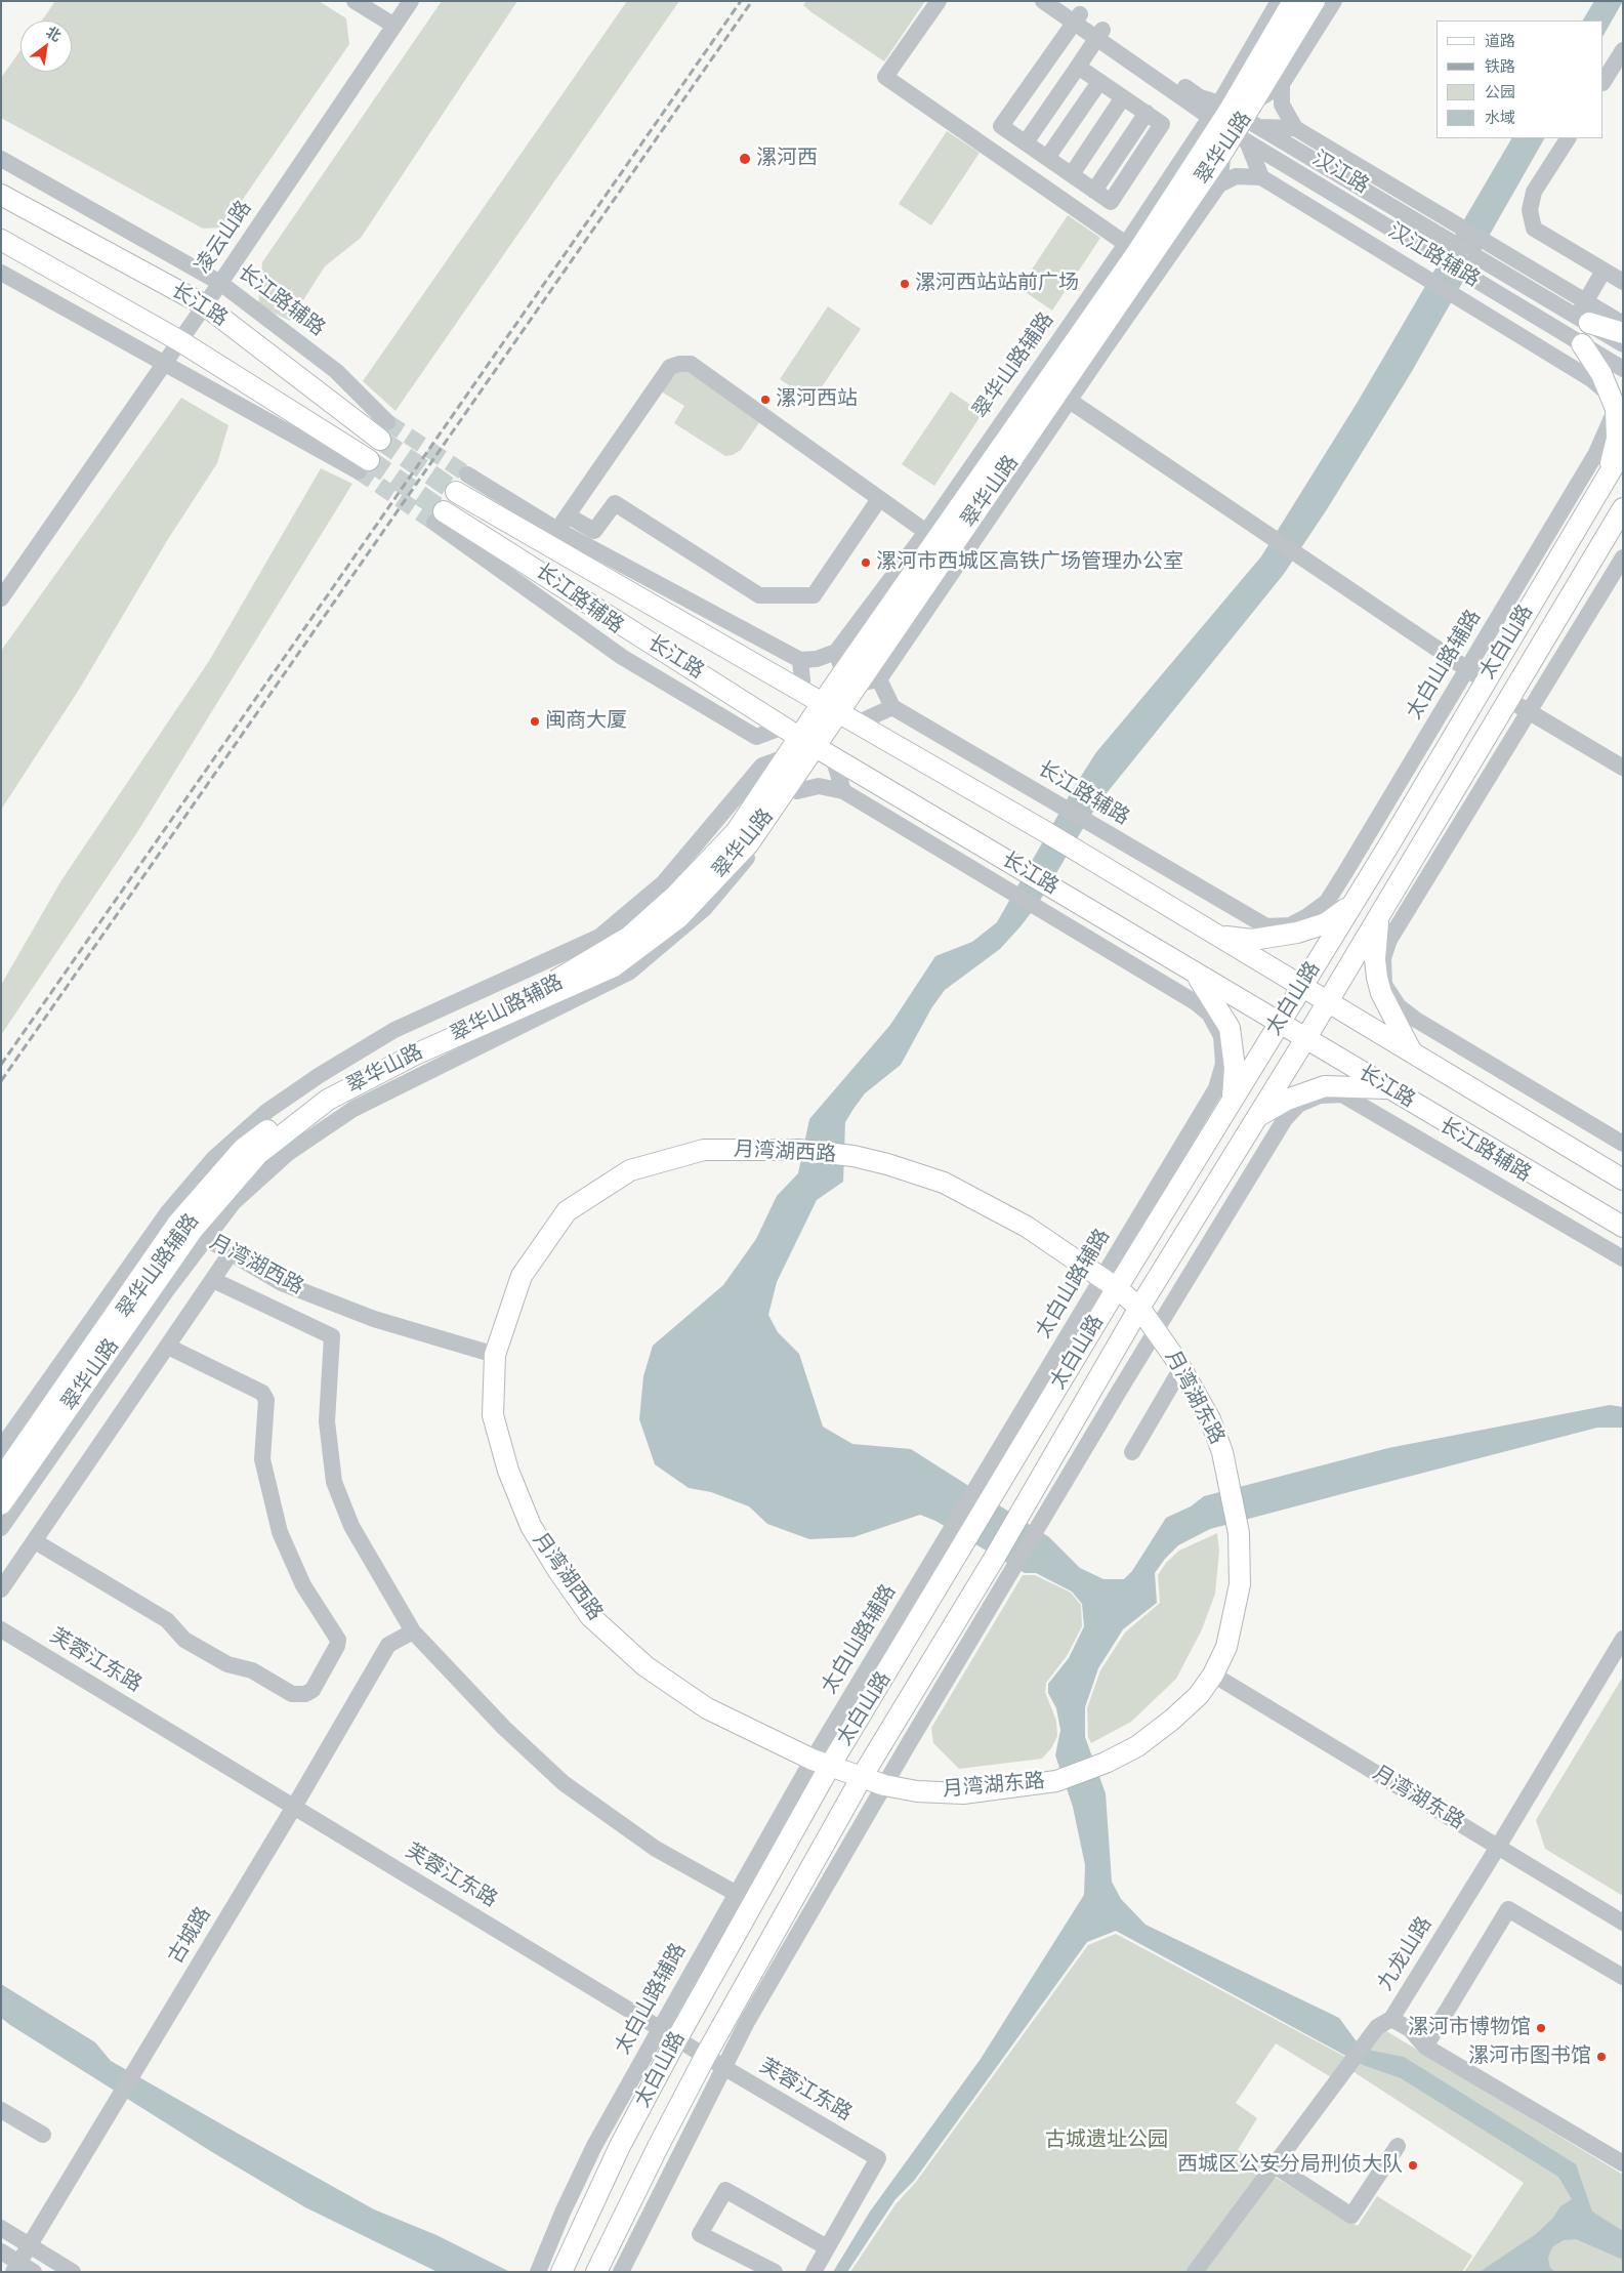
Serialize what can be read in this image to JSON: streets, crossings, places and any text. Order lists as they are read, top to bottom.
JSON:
{
  "streets": {
    "main road": [
      "翠华山路",
      "长江路",
      "太白山路",
      "月湾湖西路",
      "月湾湖东路"
    ],
    "street": [
      "汉江路",
      "凌云山路",
      "汉江路辅路",
      "长江路辅路",
      "翠华山路辅路",
      "太白山路辅路",
      "芙蓉江东路",
      "古城路",
      "九龙山路"
    ]
  },
  "crossings": [
    ["翠华山路", "汉江路"],
    ["翠华山路", "汉江路辅路"],
    ["翠华山路", "长江路"],
    ["翠华山路", "翠华山路辅路"],
    ["翠华山路", "月湾湖西路"],
    ["汉江路", "汉江路辅路"],
    ["汉江路", "翠华山路辅路"],
    ["凌云山路", "长江路辅路"],
    ["凌云山路", "长江路"],
    ["汉江路辅路", "翠华山路辅路"],
    ["汉江路辅路", "太白山路辅路"],
    ["长江路辅路", "长江路"],
    ["长江路辅路", "太白山路辅路"],
    ["长江路辅路", "月湾湖东路"],
    ["长江路", "太白山路"],
    ["翠华山路辅路", "月湾湖西路"],
    ["太白山路", "太白山路辅路"],
    ["太白山路", "月湾湖西路"],
    ["太白山路", "月湾湖东路"],
    ["太白山路", "芙蓉江东路"],
    ["太白山路辅路", "月湾湖西路"],
    ["太白山路辅路", "芙蓉江东路"],
    ["月湾湖西路", "月湾湖东路"],
    ["月湾湖东路", "九龙山路"],
    ["芙蓉江东路", "古城路"]
  ],
  "parks": ["古城遗址公园"],
  "places": [
    "漯河西",
    "漯河西站站前广场",
    "漯河西站",
    "漯河市西城区高铁广场管理办公室",
    "闽商大厦",
    "漯河市博物馆",
    "漯河市图书馆",
    "西城区公安分局刑侦大队"
  ],
  "legend": [
    "道路",
    "铁路",
    "公园",
    "水域"
  ],
  "north": "top right"
}
